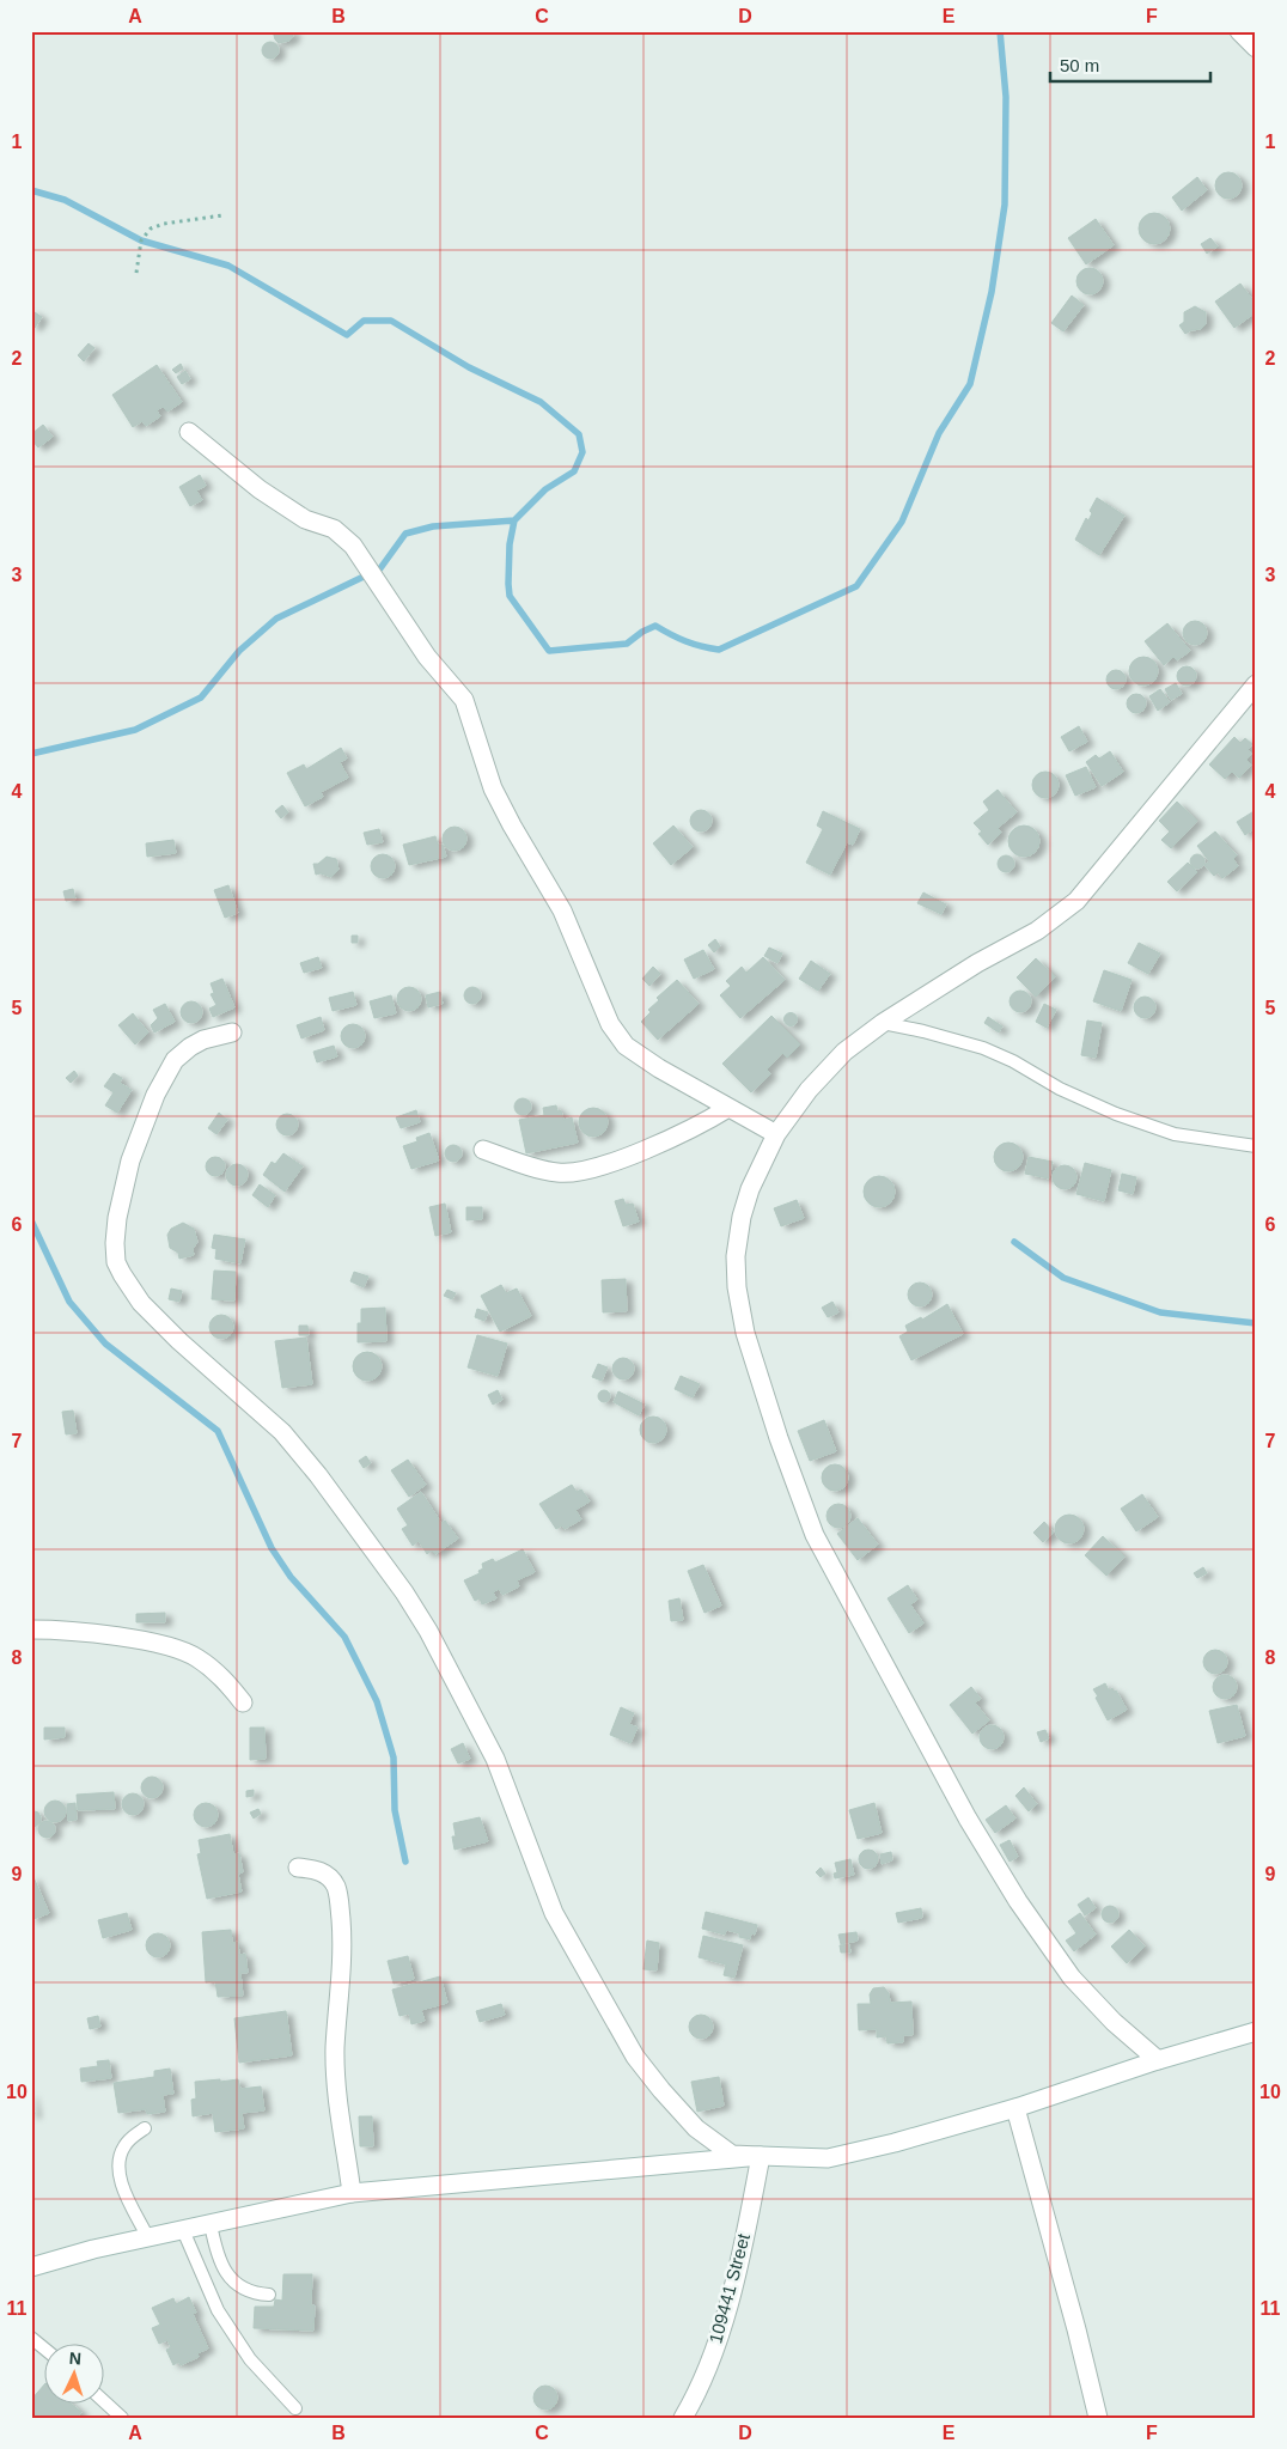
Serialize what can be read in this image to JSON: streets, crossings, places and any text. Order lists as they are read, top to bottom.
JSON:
{
  "streets": {
    "street": ["109441 Street"]
  },
  "scale_bar": "50 m",
  "north": "top",
  "grid": {
    "columns": [
      "A",
      "B",
      "C",
      "D",
      "E",
      "F"
    ],
    "rows": [
      "1",
      "2",
      "3",
      "4",
      "5",
      "6",
      "7",
      "8",
      "9",
      "10",
      "11"
    ]
  }
}
